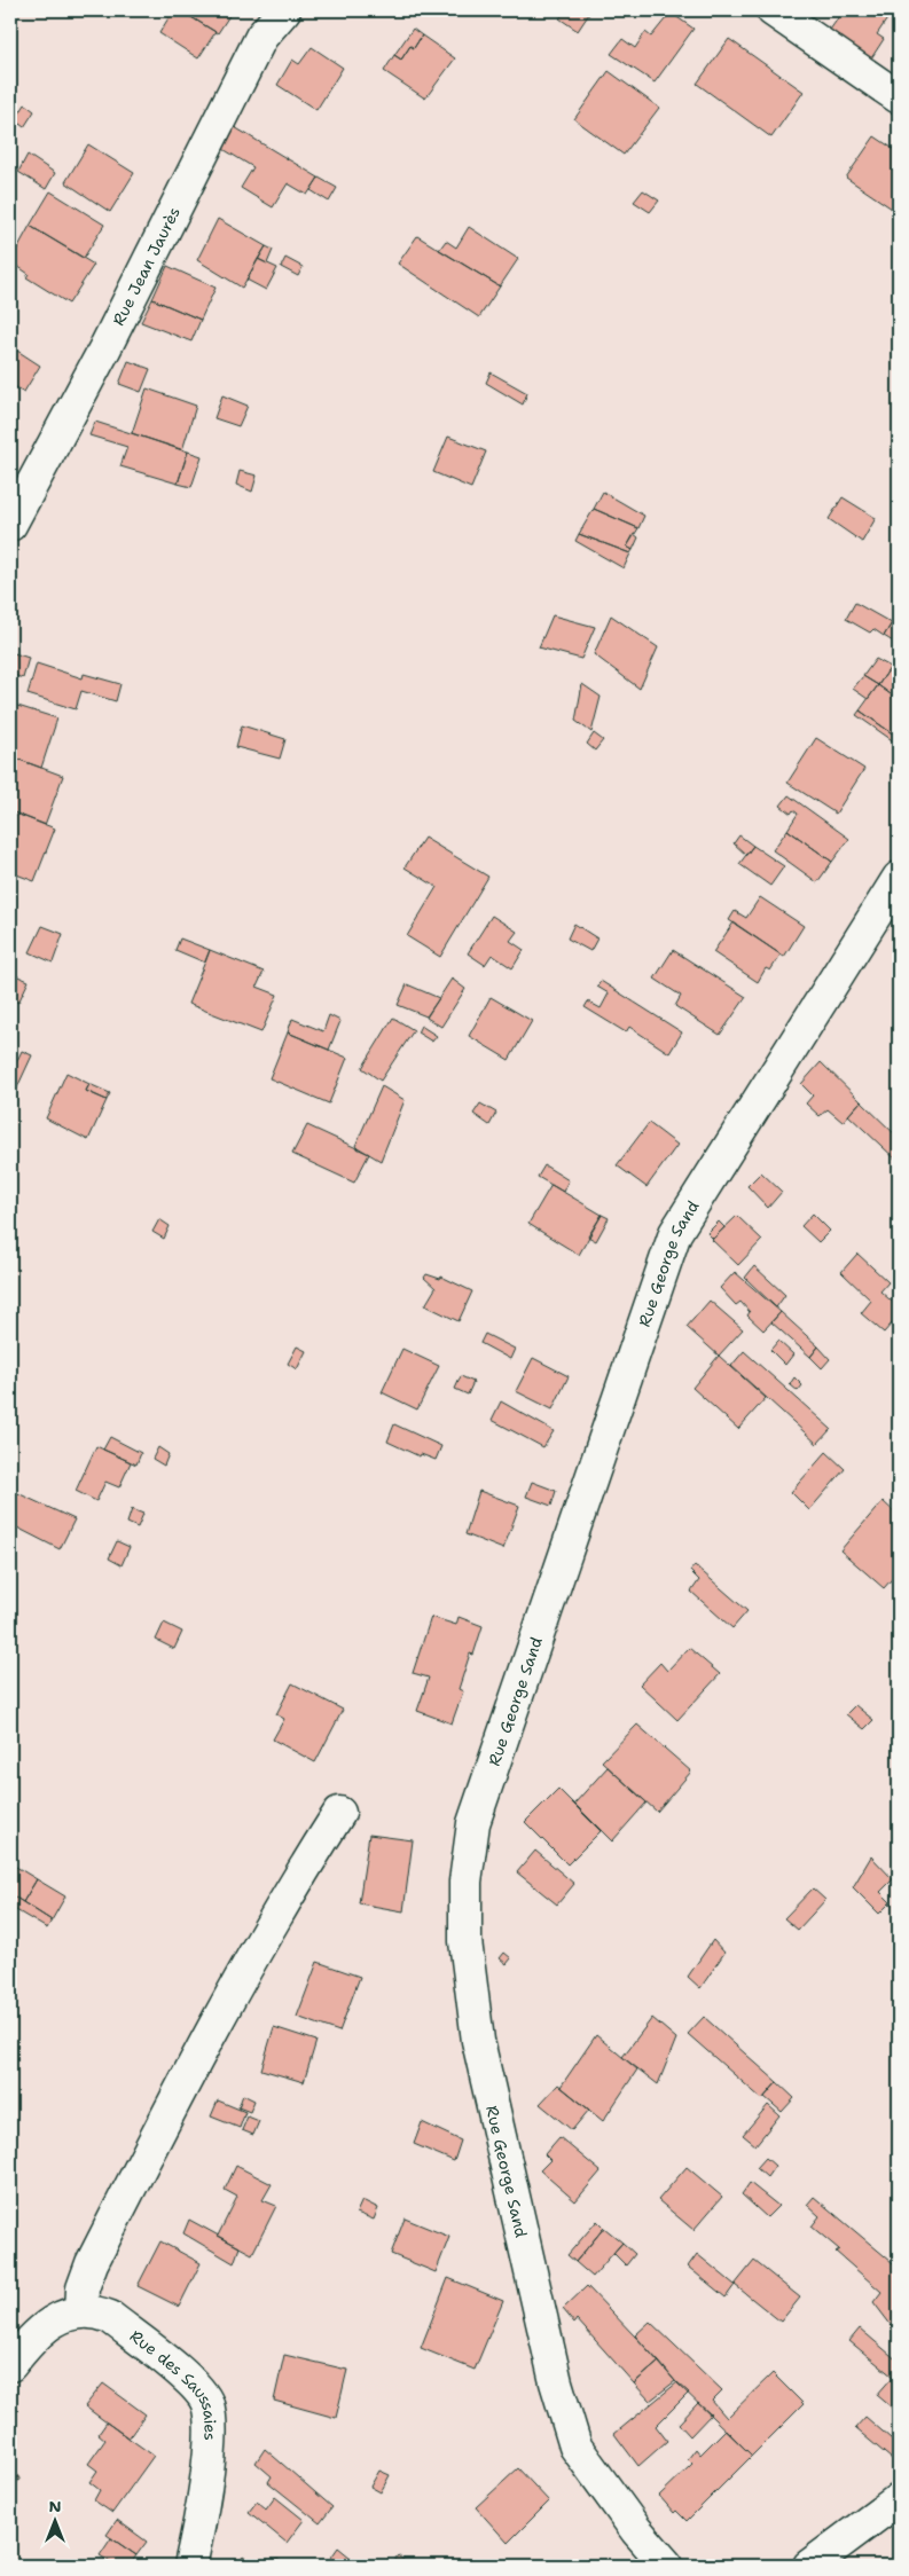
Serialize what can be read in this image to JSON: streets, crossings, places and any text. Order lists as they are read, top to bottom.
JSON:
{
  "streets": {
    "street": ["Rue Jean Jaurès", "Rue George Sand", "Rue des Saussaies"]
  },
  "north": "top"
}
